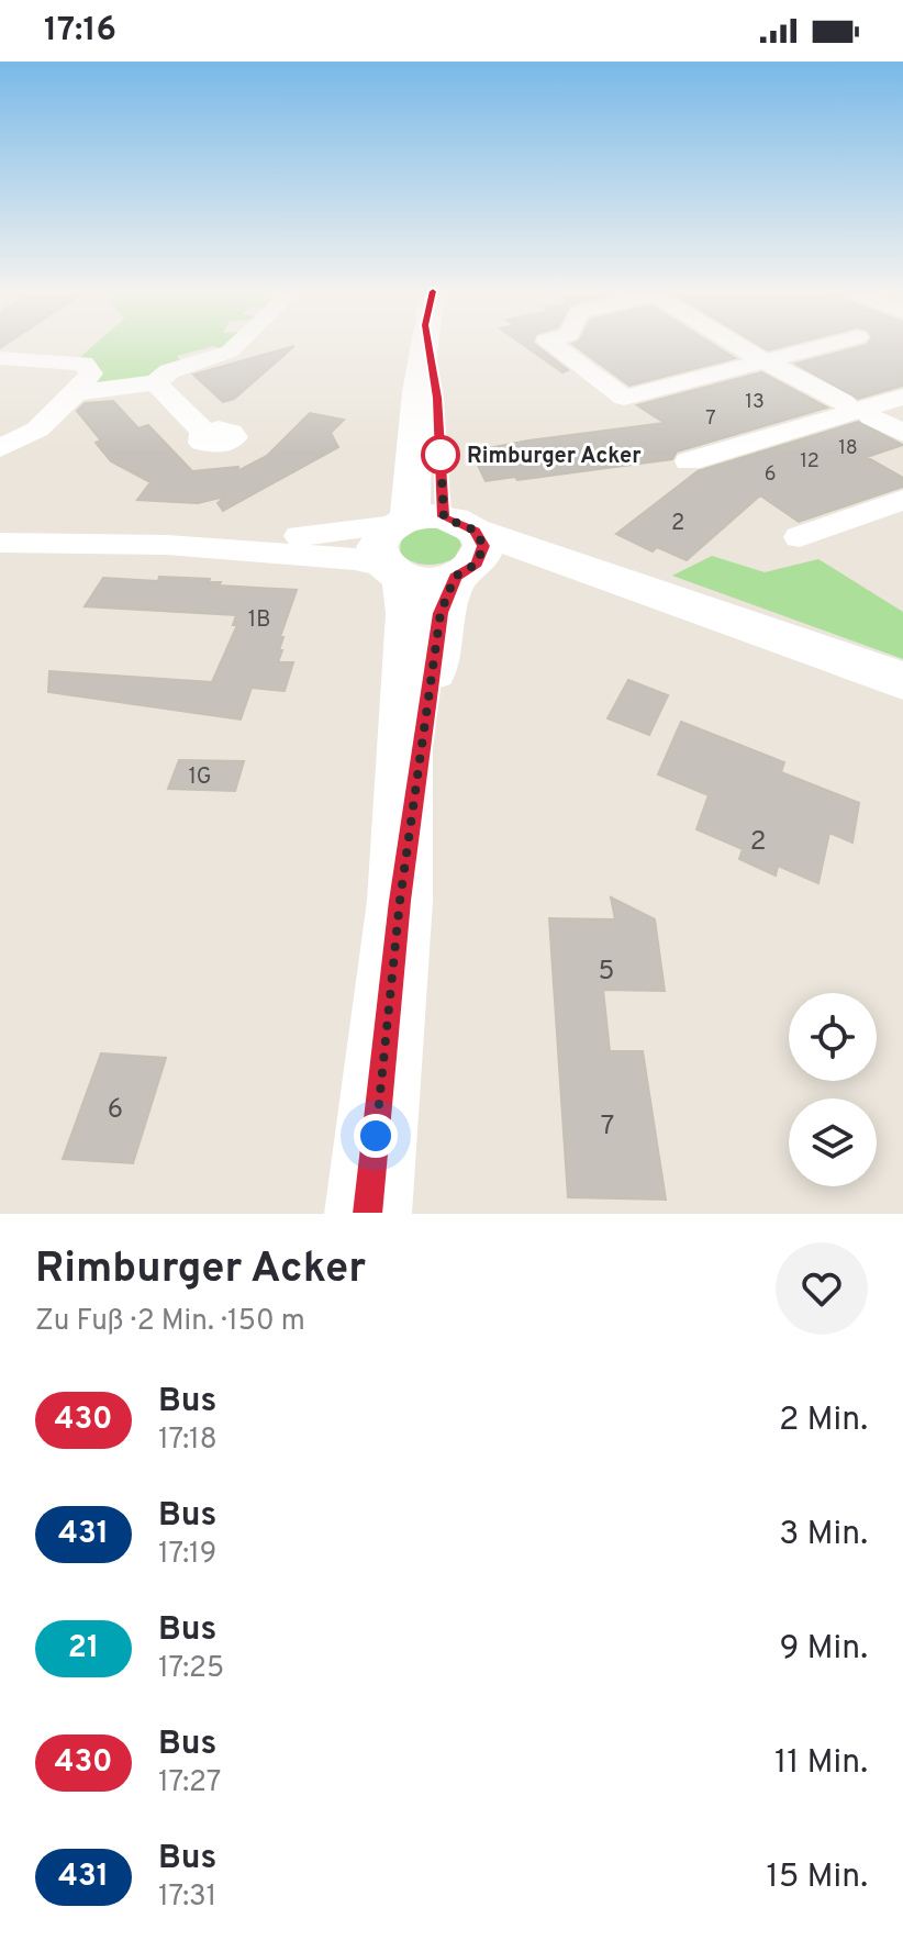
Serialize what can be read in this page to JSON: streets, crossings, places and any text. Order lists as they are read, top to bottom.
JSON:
{
  "places": ["Rimburger Acker"],
  "lines": ["bus line 430"],
  "house_numbers": [
    "13",
    "7",
    "18",
    "12",
    "6",
    "2",
    "1B",
    "1G",
    "2",
    "5",
    "6",
    "7"
  ],
  "page": {
    "status": "17:16",
    "heading": ["Rimburger Acker", "Zu Fuß · 2 Min. · 150 m"],
    "list": [
      {
        "mark": "430",
        "name": "Bus",
        "note": "17:18",
        "value": "2 Min."
      },
      {
        "mark": "431",
        "name": "Bus",
        "note": "17:19",
        "value": "3 Min."
      },
      {
        "mark": "21",
        "name": "Bus",
        "note": "17:25",
        "value": "9 Min."
      },
      {
        "mark": "430",
        "name": "Bus",
        "note": "17:27",
        "value": "11 Min."
      },
      {
        "mark": "431",
        "name": "Bus",
        "note": "17:31",
        "value": "15 Min."
      }
    ]
  }
}
